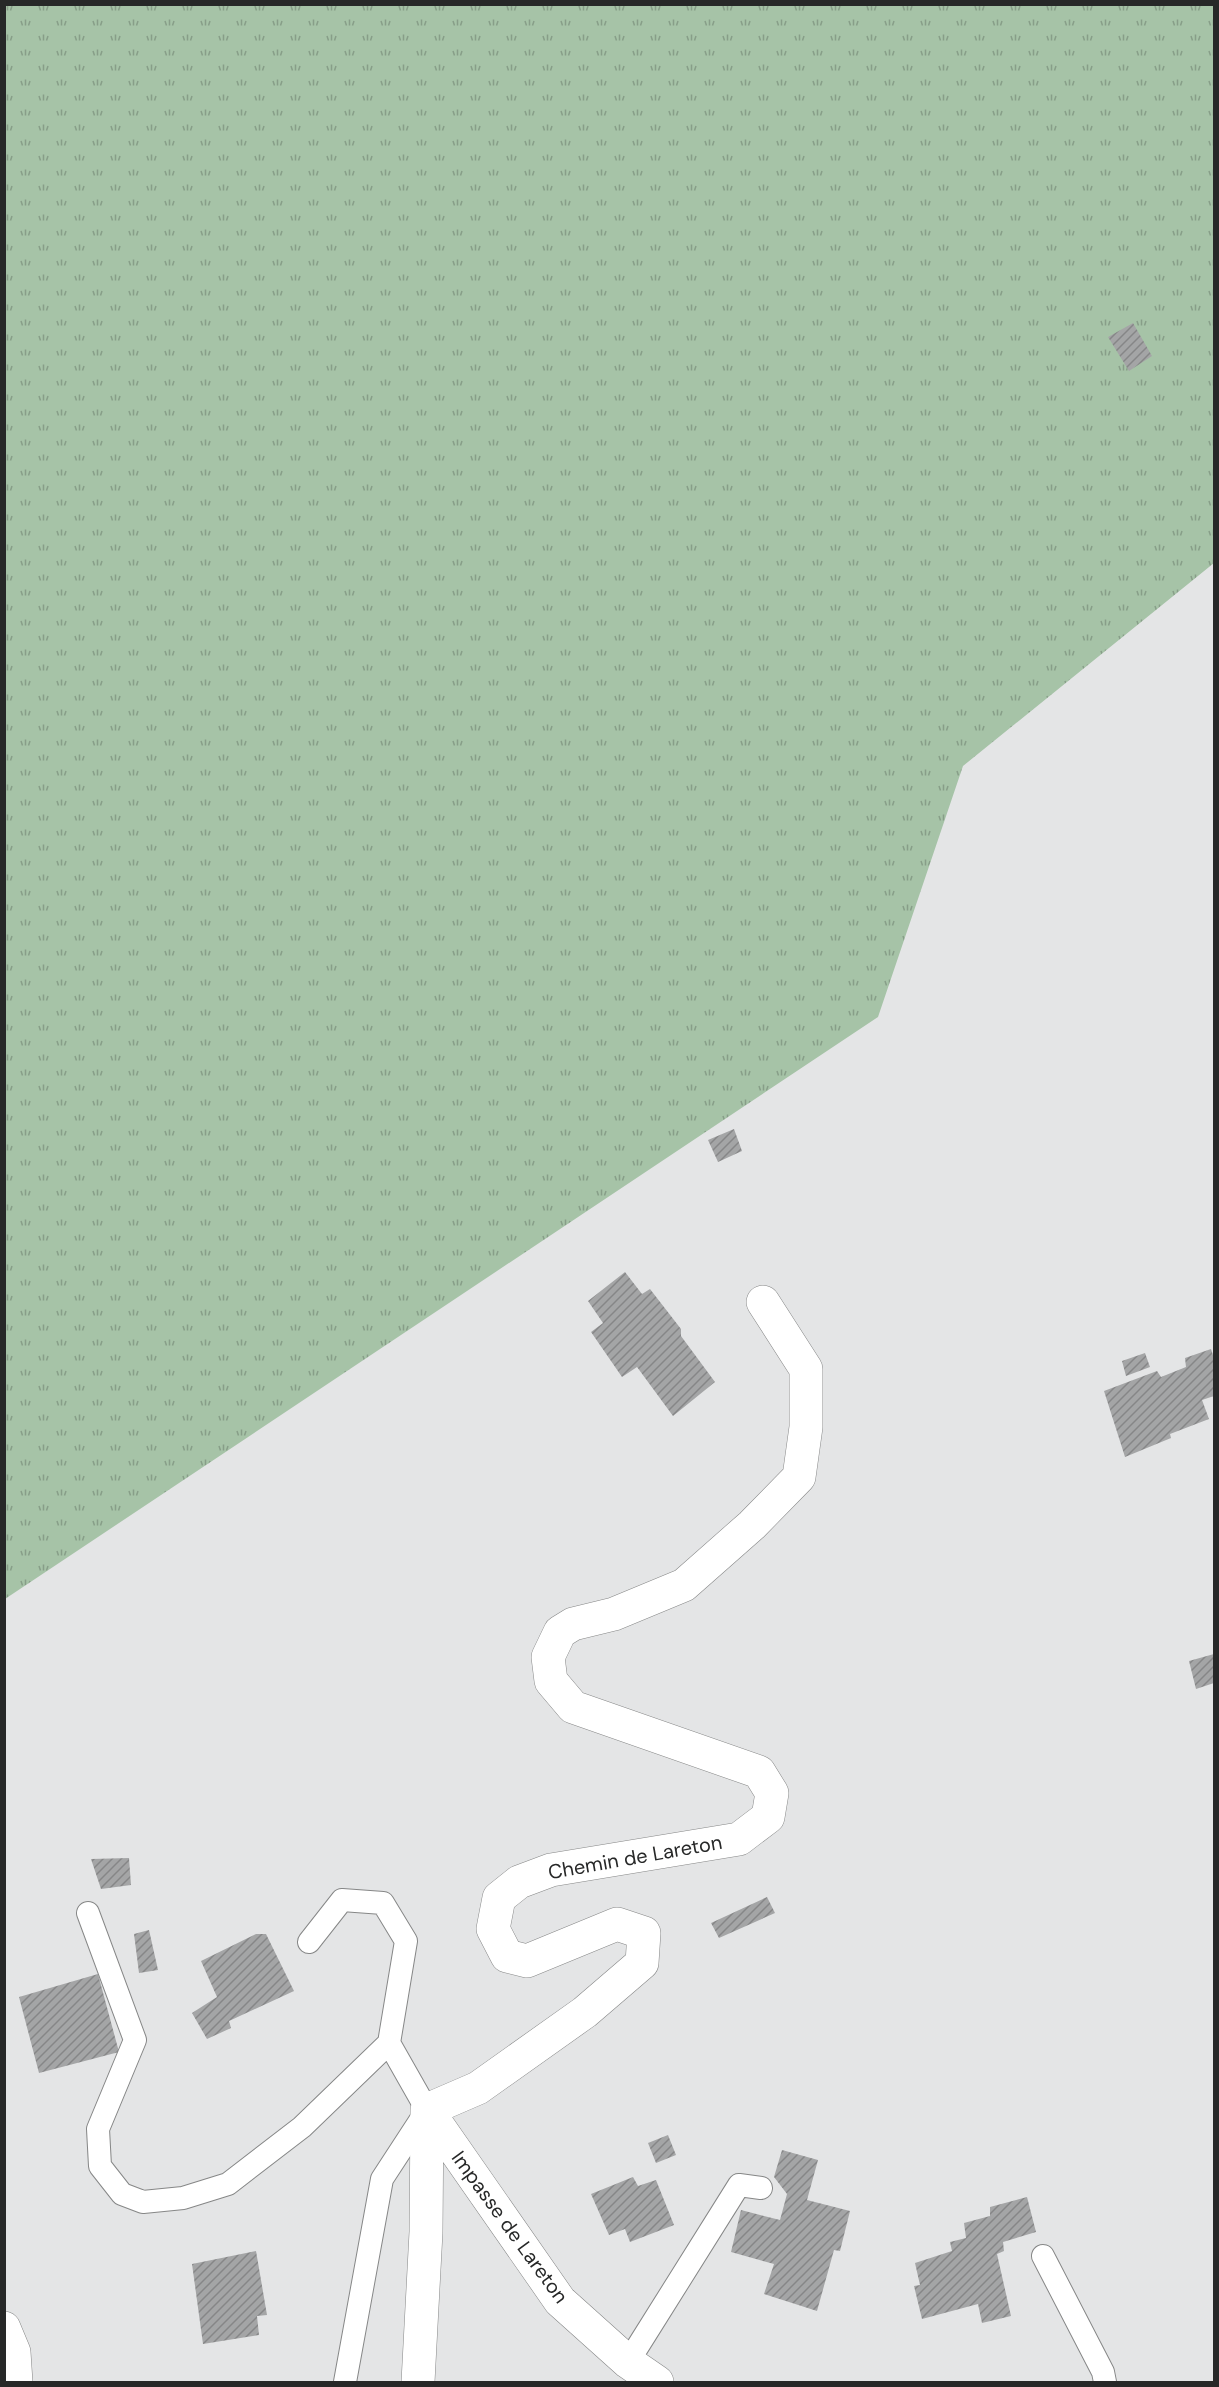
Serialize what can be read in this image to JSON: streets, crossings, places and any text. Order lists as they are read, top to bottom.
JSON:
{
  "streets": {
    "street": ["Chemin de Lareton", "Impasse de Lareton"]
  },
  "crossings": [
    ["Chemin de Lareton", "Impasse de Lareton"]
  ]
}
